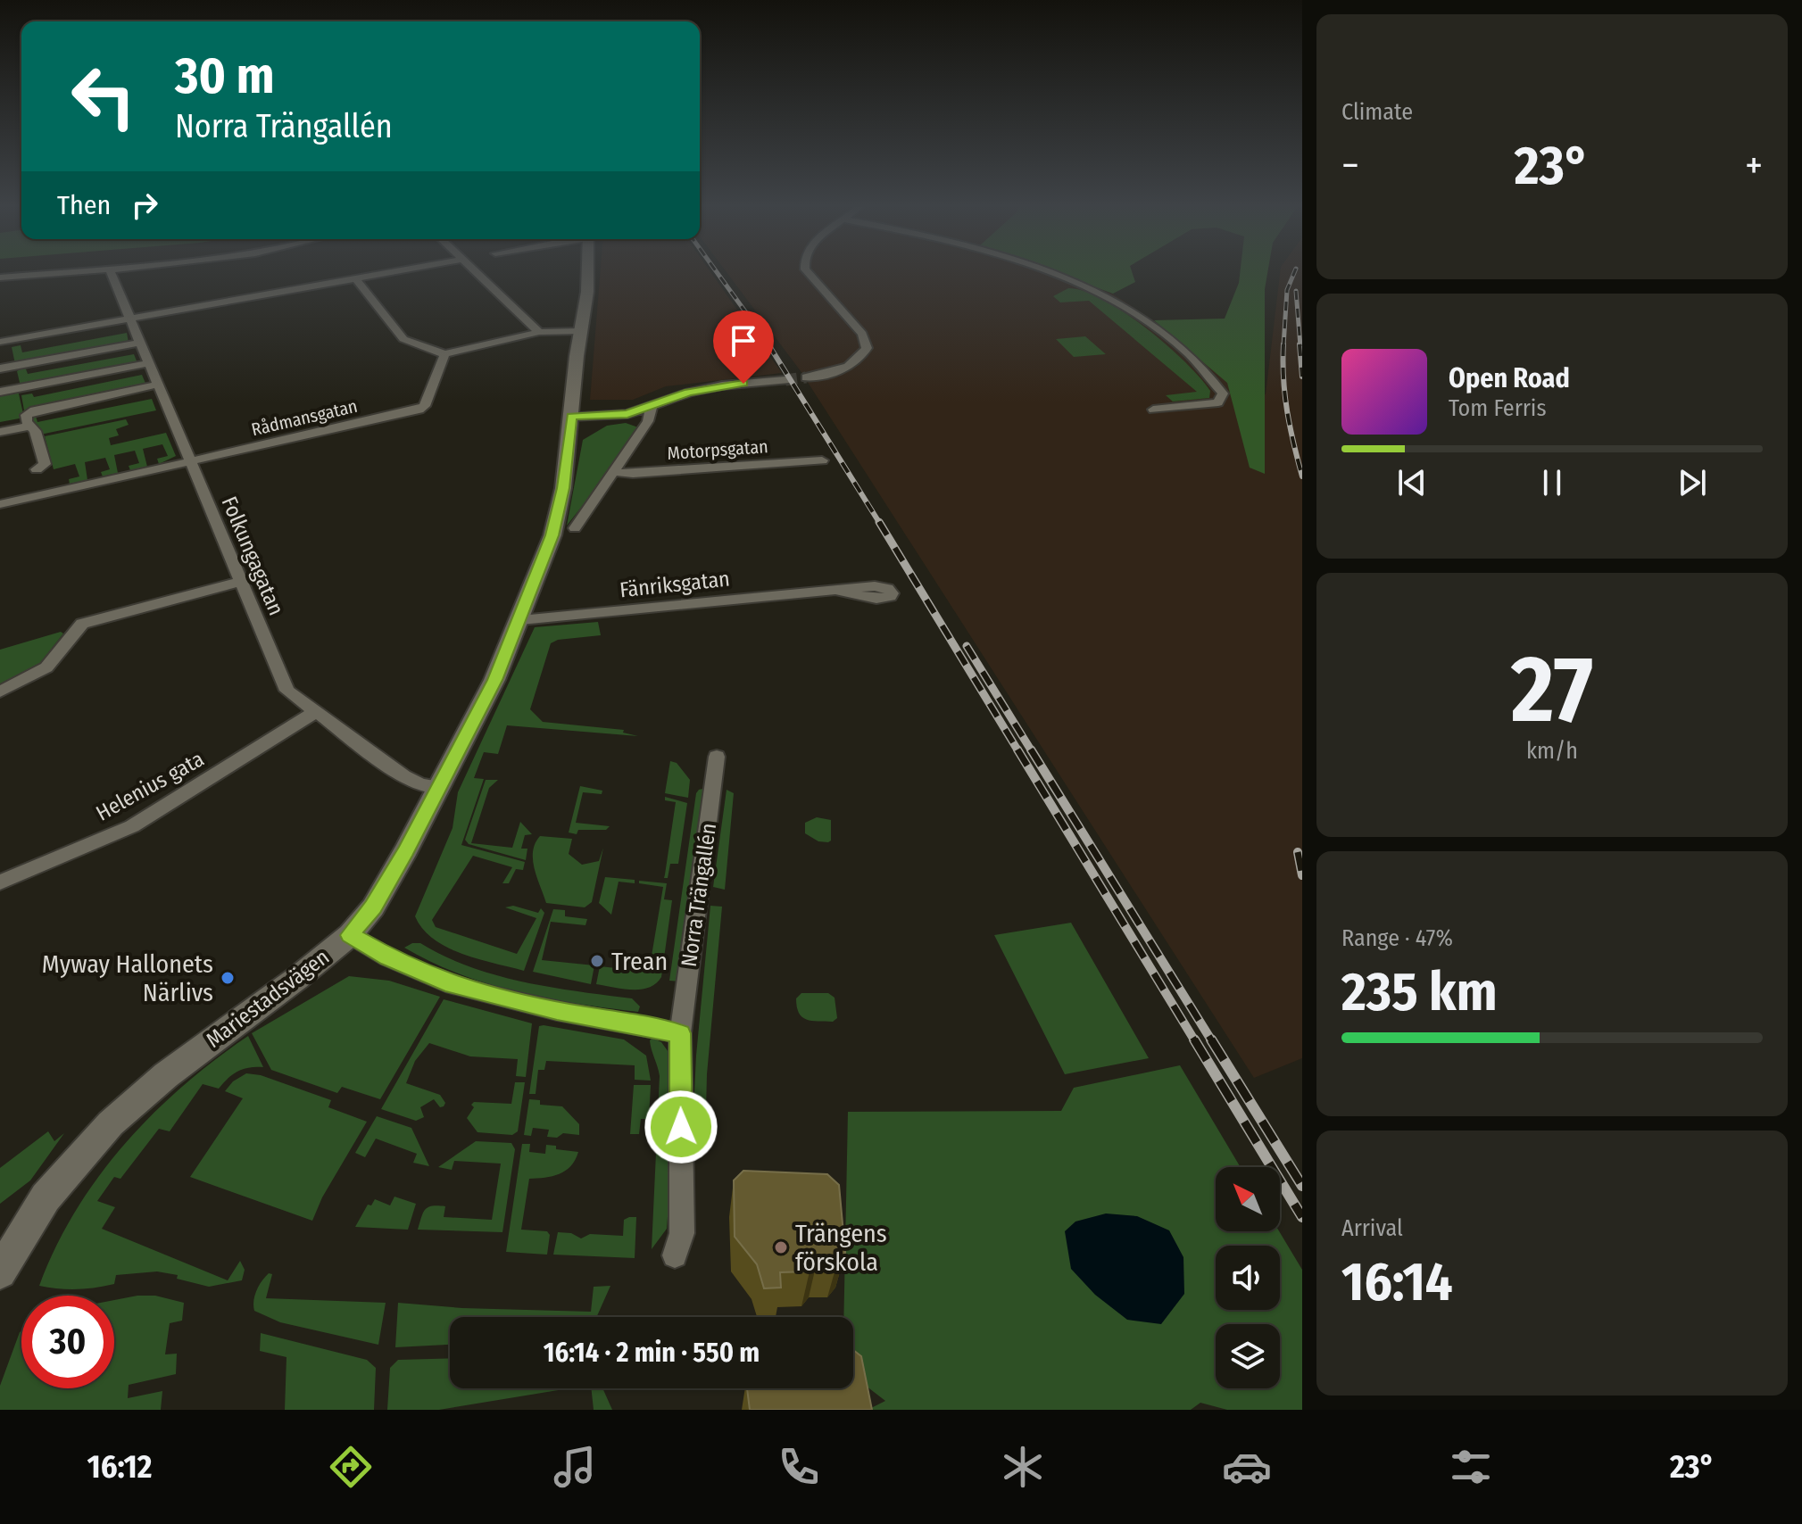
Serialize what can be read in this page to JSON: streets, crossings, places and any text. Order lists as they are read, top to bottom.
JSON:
{
  "streets": {
    "street": [
      "Rådmansgatan",
      "Motorpsgatan",
      "Folkungagatan",
      "Fänriksgatan",
      "Helenius gata",
      "Norra Trängallén",
      "Mariestadsvägen"
    ]
  },
  "crossings": [
    ["Rådmansgatan", "Folkungagatan"],
    ["Folkungagatan", "Helenius gata"],
    ["Folkungagatan", "Mariestadsvägen"],
    ["Fänriksgatan", "Mariestadsvägen"]
  ],
  "places": ["Trean", "Myway Hallonets Närlivs", "Trängens förskola"],
  "north": "top left",
  "page": {
    "tile": [
      "Climate",
      ["27", "km/h"],
      ["Range · 47%", "235 km"],
      ["Arrival", "16:14"]
    ],
    "turn": ["30 m", "Norra Trängallén"],
    "heat": ["−", "23°", "+"],
    "then": "Then",
    "song": ["Open Road", "Tom Ferris"],
    "limit": "30",
    "trip": "16:14 · 2 min · 550 m",
    "tabs": ["16:12", "23°"]
  }
}
